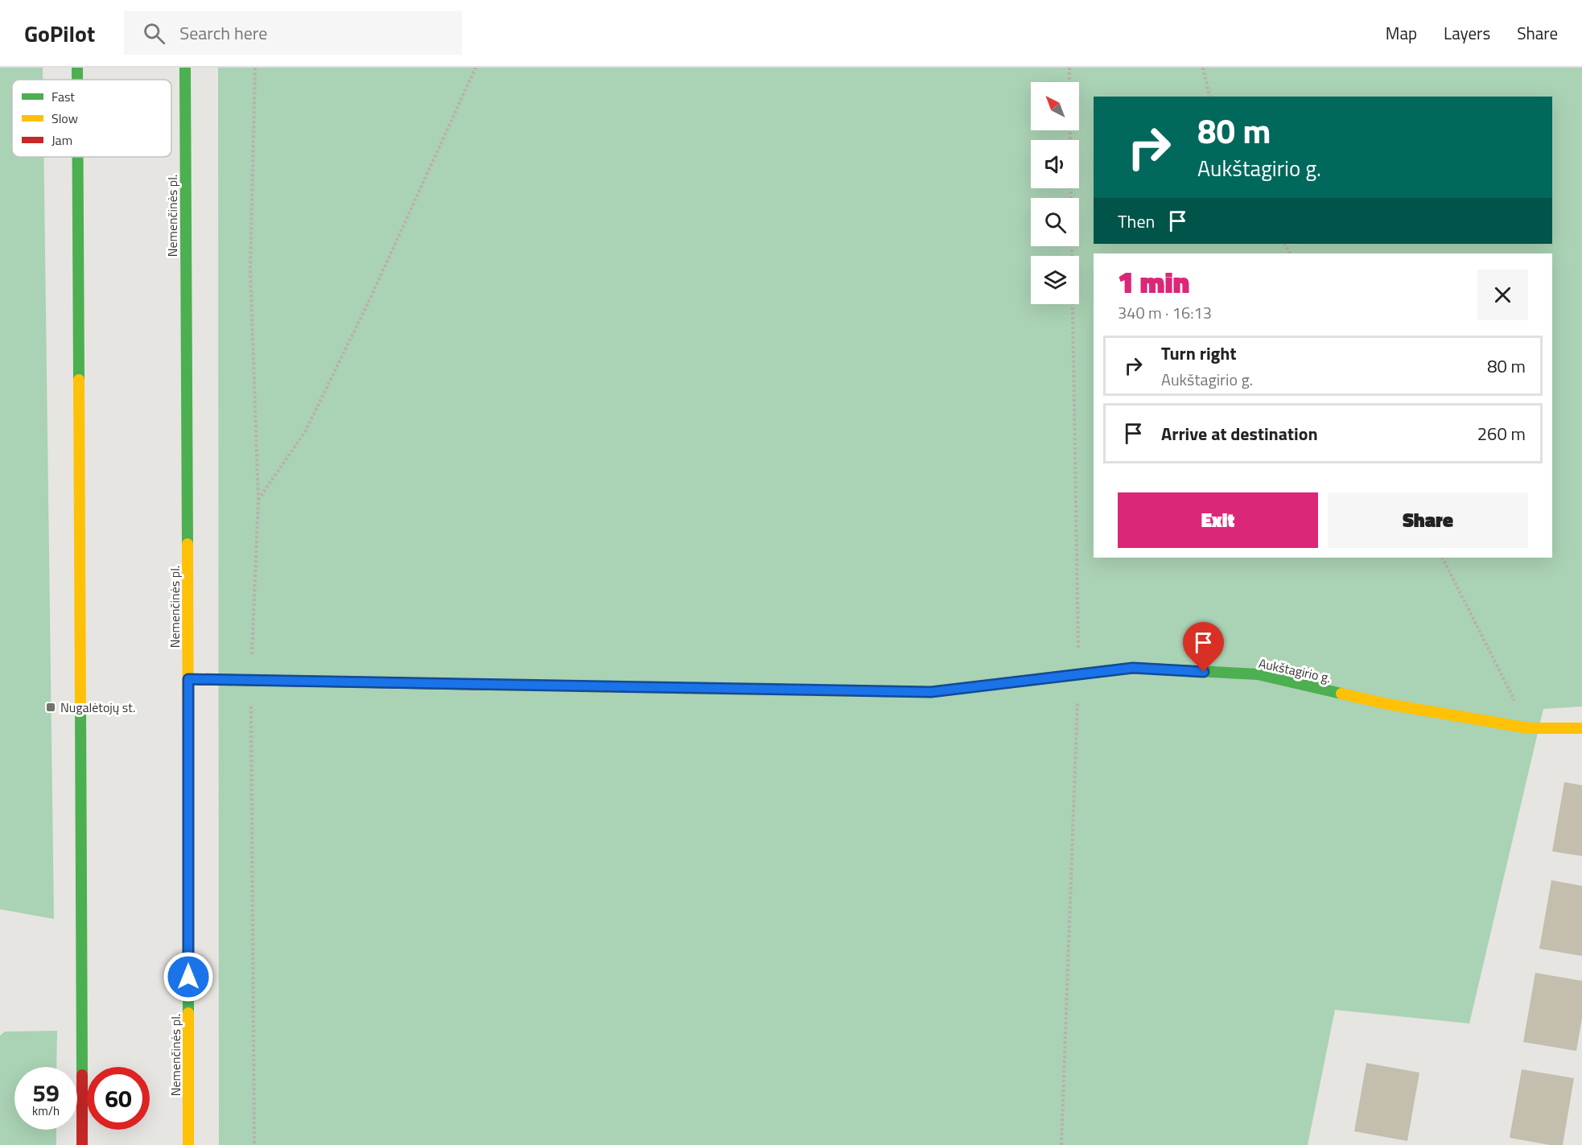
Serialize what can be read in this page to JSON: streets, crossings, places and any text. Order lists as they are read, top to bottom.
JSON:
{
  "streets": {
    "main road": ["Nemenčinės pl.", "Aukštagirio g."]
  },
  "crossings": [
    ["Nemenčinės pl.", "Aukštagirio g."]
  ],
  "places": {
    "transit": ["Nugalėtojų st."]
  },
  "legend": ["Fast", "Slow", "Jam"],
  "north": "top left",
  "page": {
    "header": "GoPilot",
    "search": "Search here",
    "nav": ["Map", "Layers", "Share"],
    "turn": ["80 m", "Aukštagirio g."],
    "then": "Then",
    "heading": ["1 min", "340 m · 16:13"],
    "list": [
      {
        "name": "Turn right",
        "note": "Aukštagirio g.",
        "value": "80 m"
      },
      {
        "name": "Arrive at destination",
        "value": "260 m"
      }
    ],
    "buttons": ["Exit", "Share"],
    "speed": "59 km/h",
    "limit": "60"
  }
}
